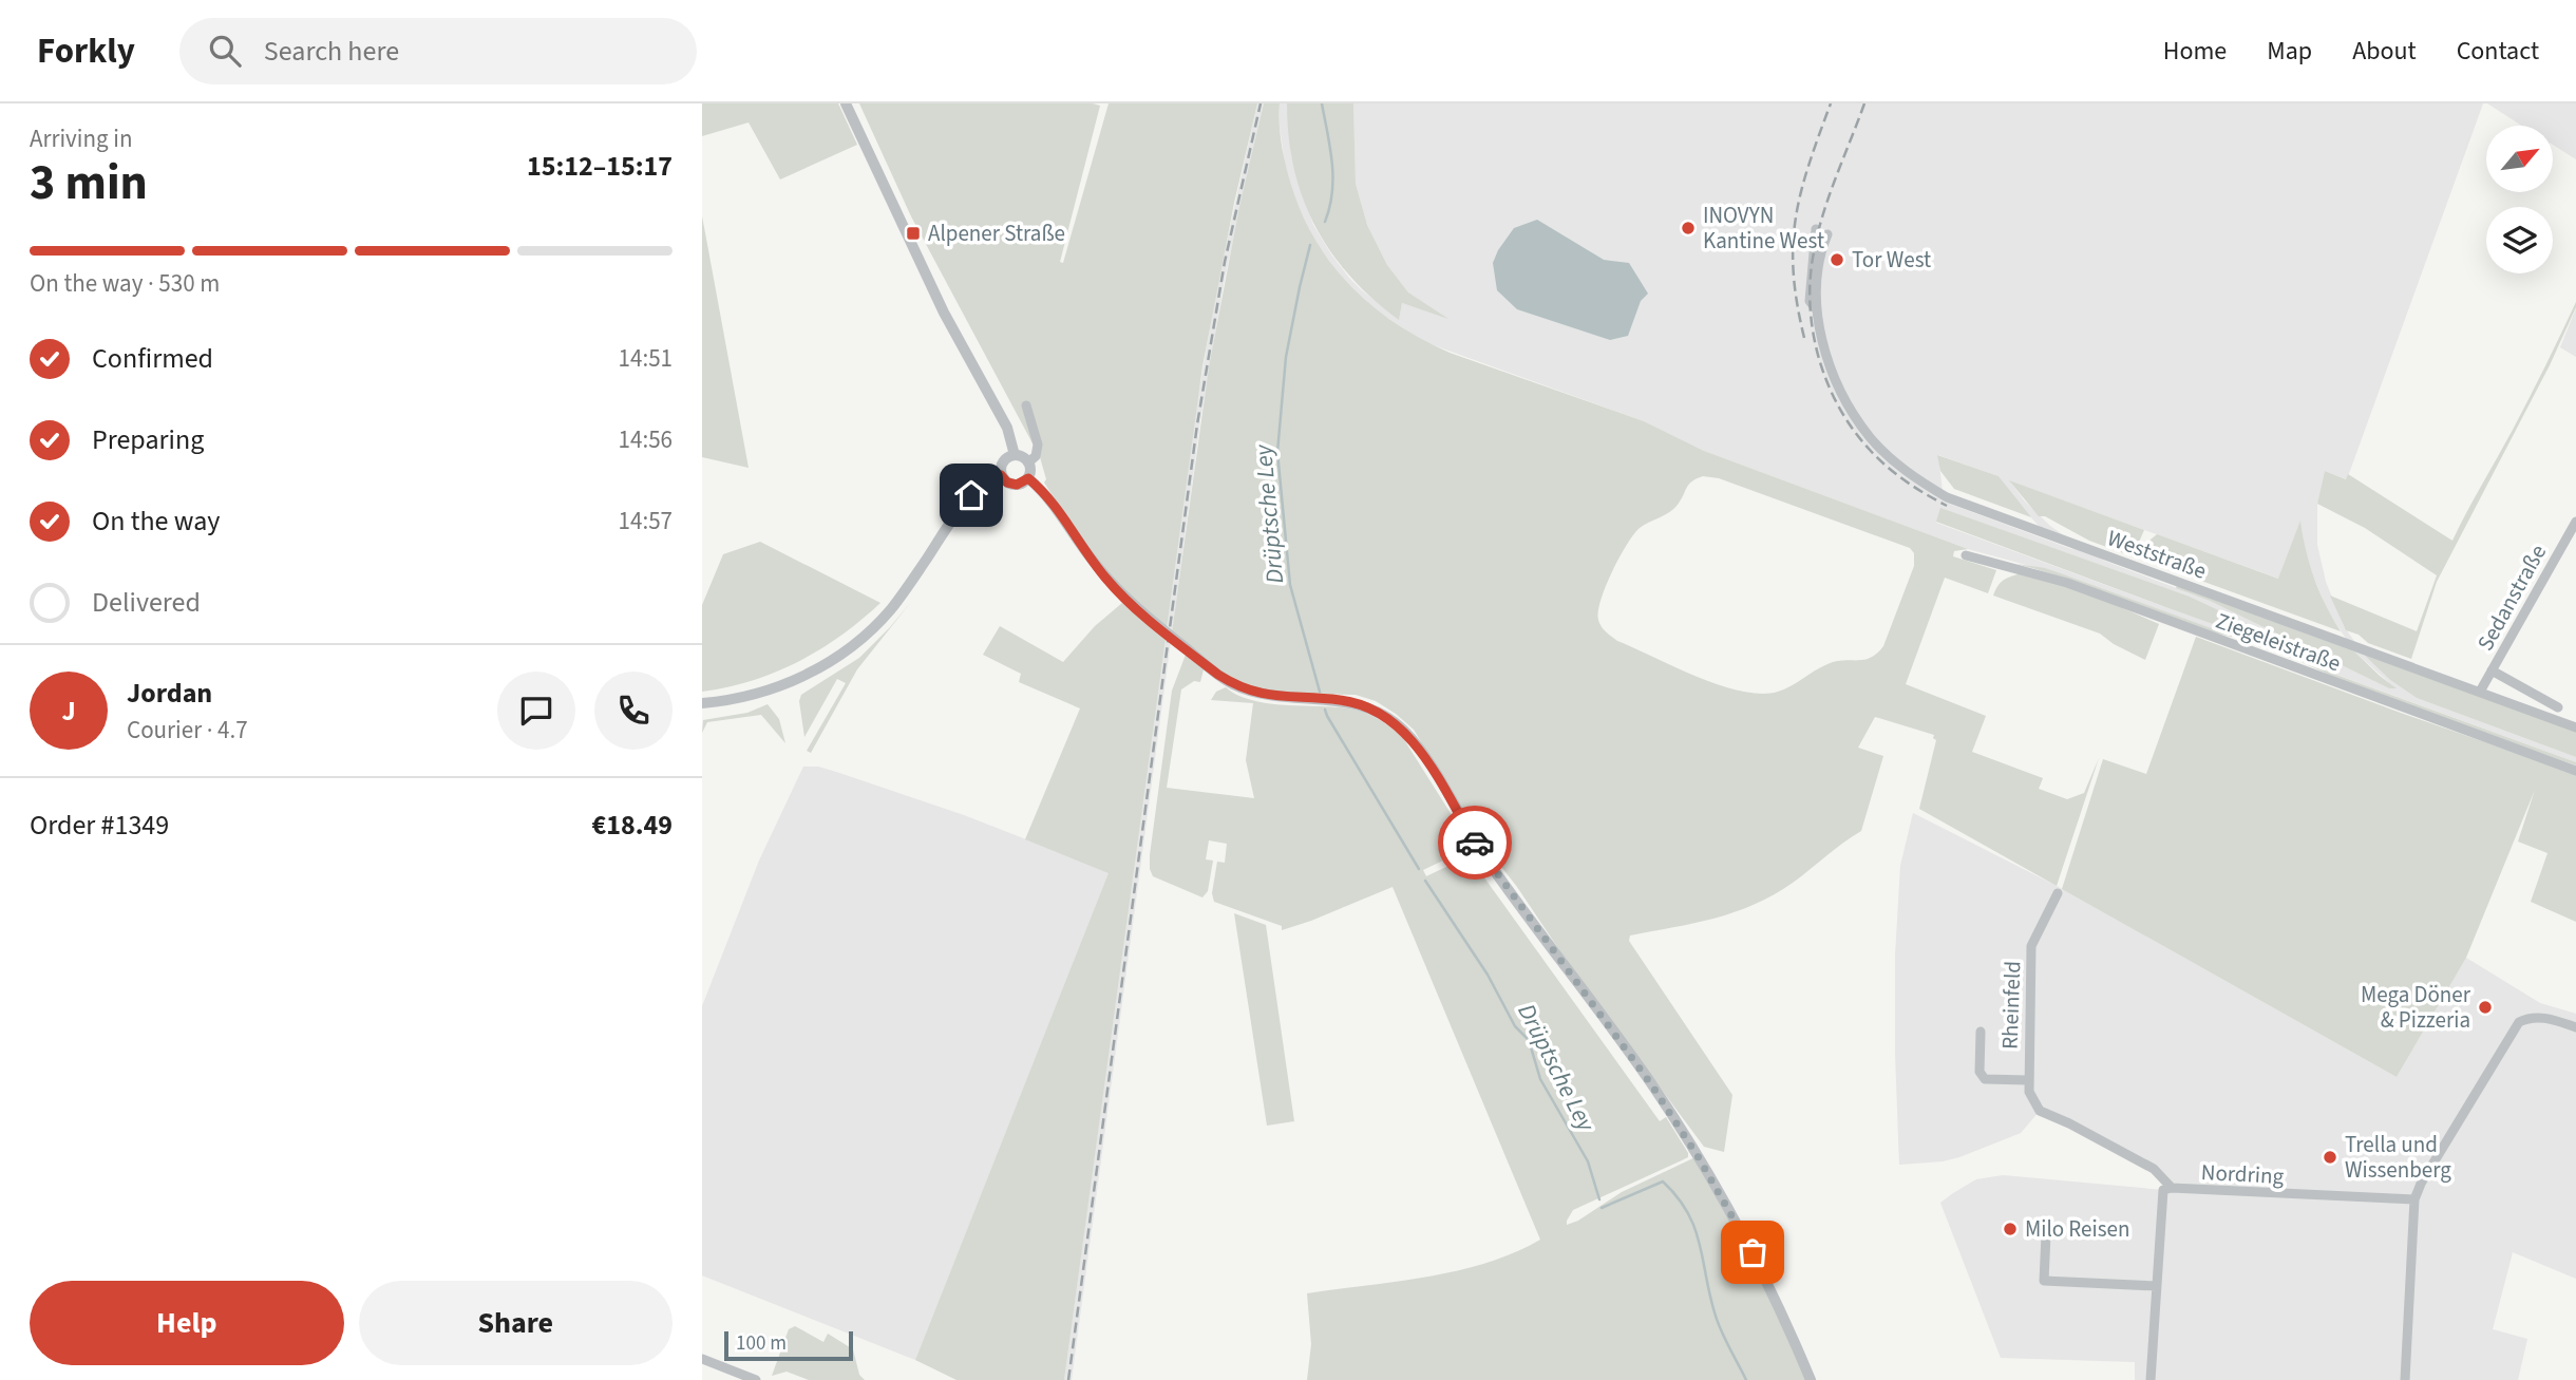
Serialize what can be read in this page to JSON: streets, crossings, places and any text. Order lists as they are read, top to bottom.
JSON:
{
  "streets": {
    "street": [
      "Weststraße",
      "Sedanstraße",
      "Ziegeleistraße",
      "Rheinfeld",
      "Nordring"
    ]
  },
  "crossings": [
    ["Weststraße", "Sedanstraße"],
    ["Rheinfeld", "Nordring"]
  ],
  "water": ["Drüptsche Ley"],
  "places": {
    "other": [
      "INOVYN Kantine West",
      "Tor West",
      "Mega Döner & Pizzeria",
      "Trella und Wissenberg",
      "Milo Reisen"
    ],
    "transit": ["Alpener Straße"]
  },
  "scale_bar": "100 m",
  "north": "top right",
  "page": {
    "header": "Forkly",
    "search": "Search here",
    "nav": [
      "Home",
      "Map",
      "About",
      "Contact"
    ],
    "heading": ["3 min", "Arriving in", "15:12–15:17"],
    "panel": [
      "Jordan",
      "Courier · 4.7",
      "Order #1349",
      "€18.49"
    ],
    "bar": "On the way · 530 m",
    "list": [
      ["Confirmed", "14:51"],
      ["Preparing", "14:56"],
      ["On the way", "14:57"],
      "Delivered"
    ],
    "round": "J",
    "buttons": ["Help", "Share"],
    "scale": "100 m"
  }
}
